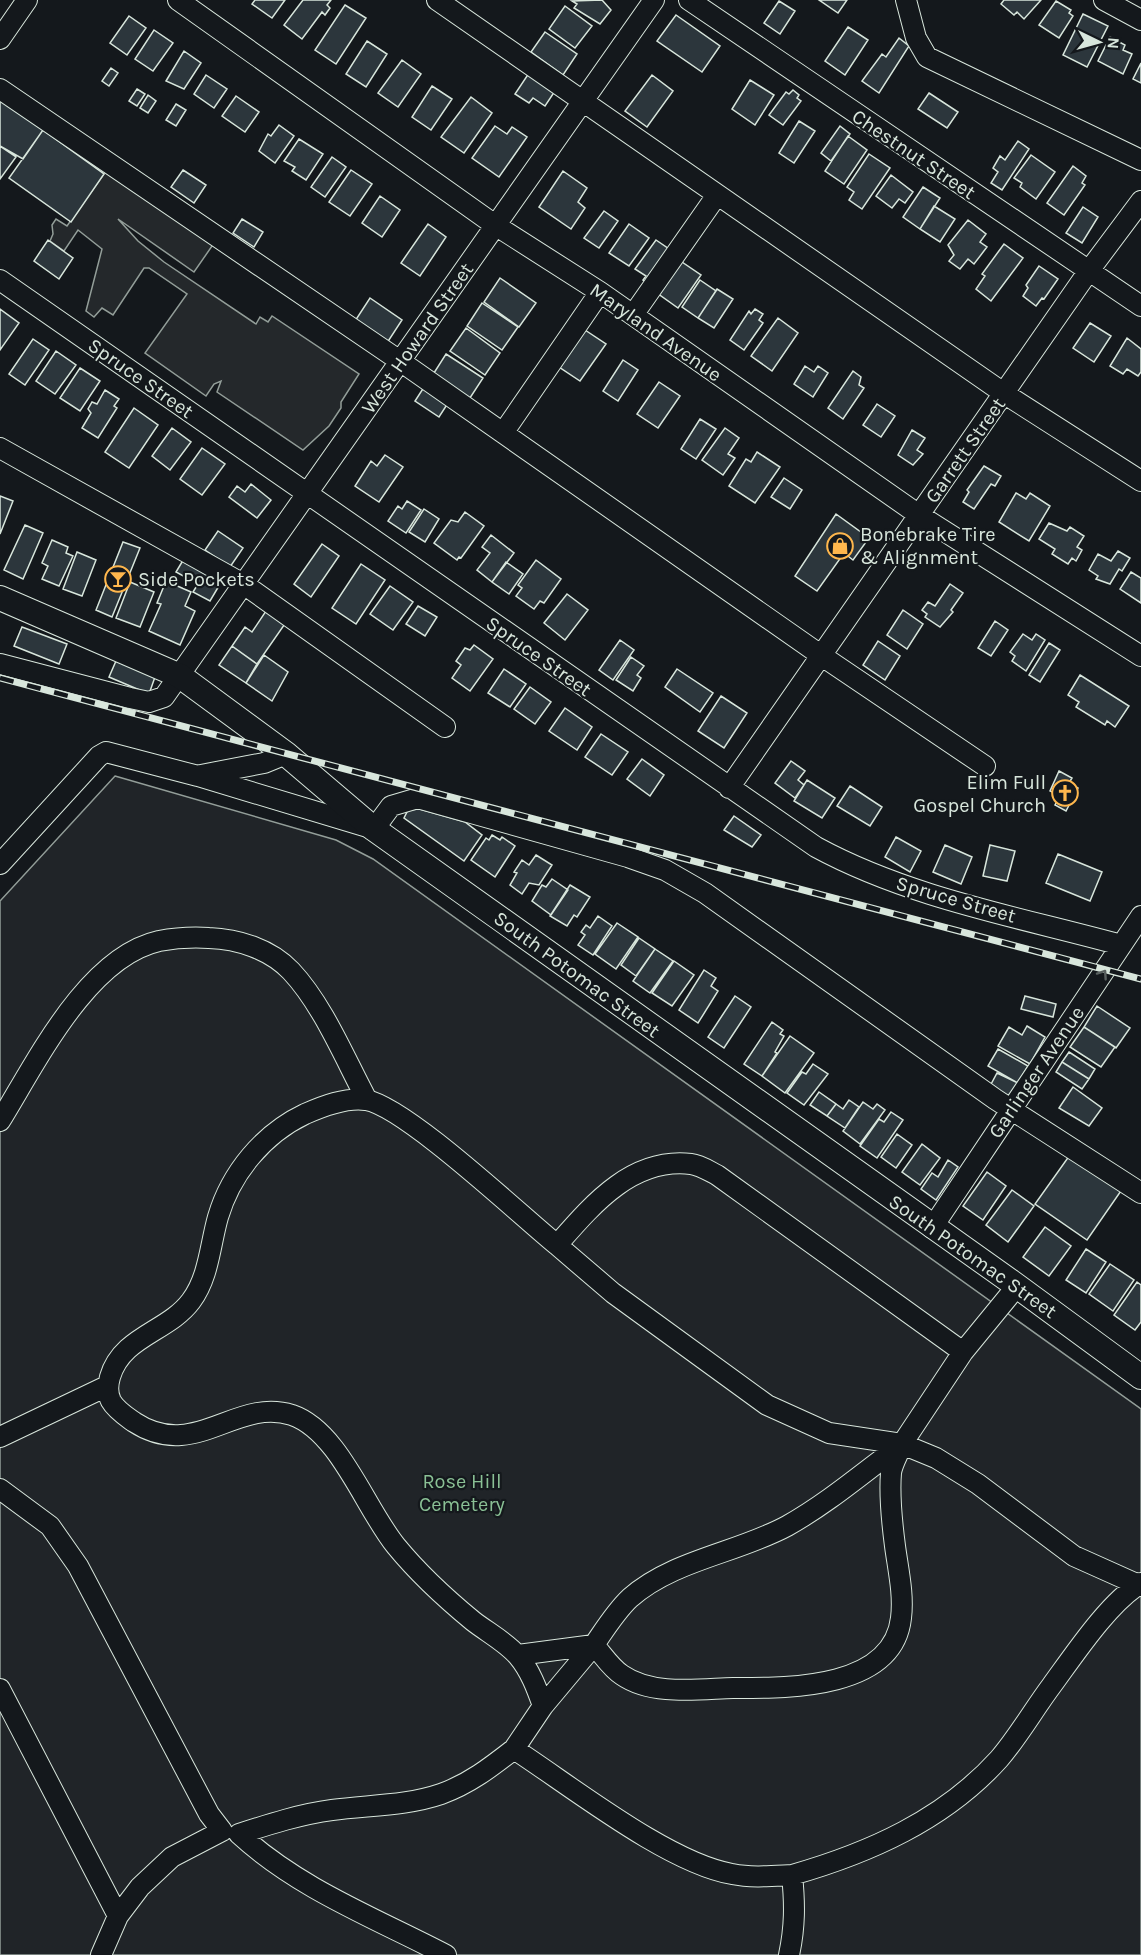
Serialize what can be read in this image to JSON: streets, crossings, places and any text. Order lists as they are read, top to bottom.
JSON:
{
  "streets": {
    "main road": ["South Potomac Street"],
    "street": [
      "Chestnut Street",
      "Maryland Avenue",
      "West Howard Street",
      "Spruce Street",
      "Garrett Street",
      "Garlinger Avenue"
    ]
  },
  "crossings": [
    ["Chestnut Street", "Garrett Street"],
    ["Maryland Avenue", "West Howard Street"],
    ["Maryland Avenue", "Garrett Street"],
    ["West Howard Street", "Spruce Street"],
    ["West Howard Street", "South Potomac Street"],
    ["Spruce Street", "Garrett Street"],
    ["Spruce Street", "Garlinger Avenue"],
    ["South Potomac Street", "Garlinger Avenue"]
  ],
  "one_way": ["Garlinger Avenue"],
  "parks": ["Rose Hill Cemetery"],
  "places": {
    "shop": ["Bonebrake Tire & Alignment"],
    "bar": ["Side Pockets"],
    "church": ["Elim Full Gospel Church"]
  },
  "north": "right"
}
